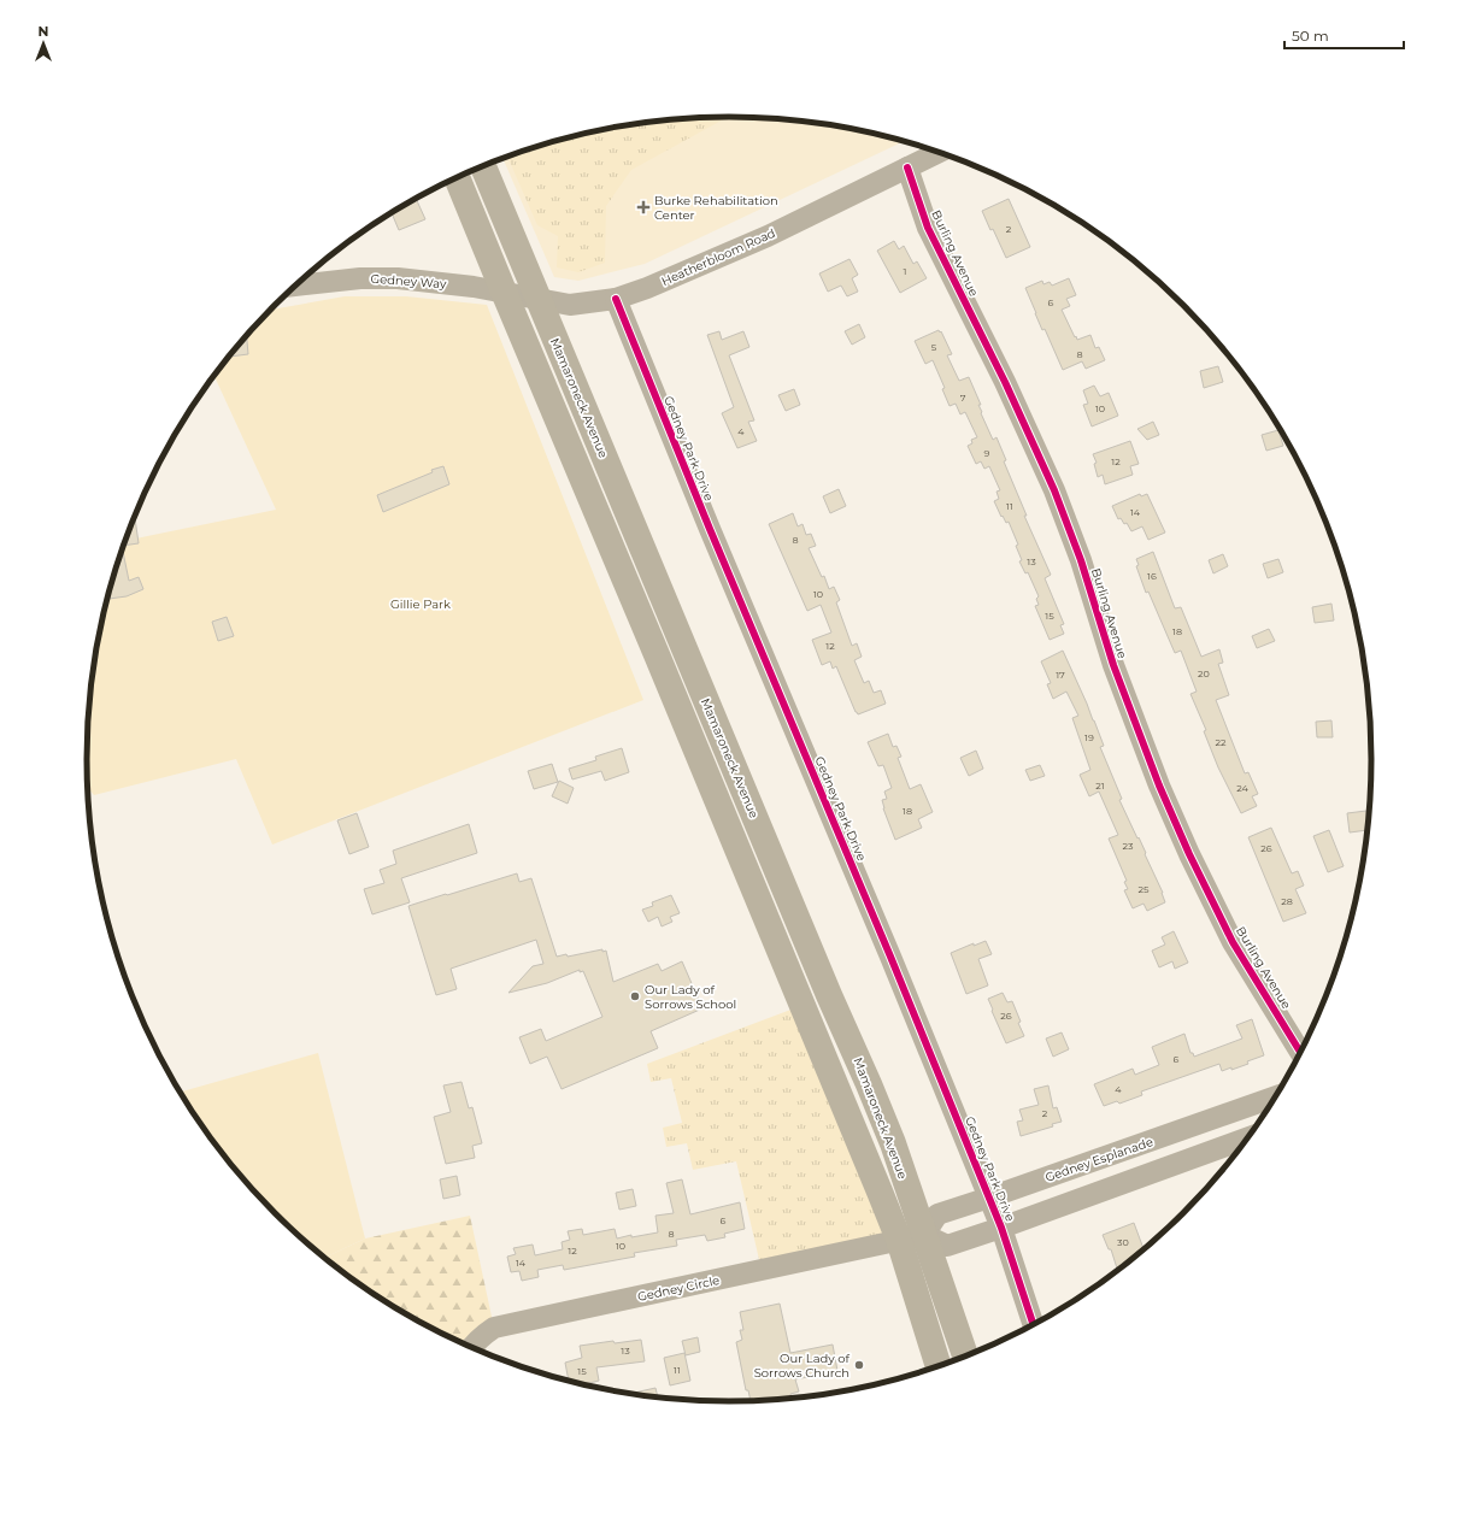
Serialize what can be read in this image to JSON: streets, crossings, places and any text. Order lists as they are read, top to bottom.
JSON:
{
  "streets": {
    "main road": ["Mamaroneck Avenue"],
    "street": [
      "Burling Avenue",
      "Heatherbloom Road",
      "Gedney Way",
      "Gedney Park Drive",
      "Gedney Esplanade",
      "Gedney Circle"
    ]
  },
  "crossings": [
    ["Burling Avenue", "Heatherbloom Road"],
    ["Heatherbloom Road", "Gedney Way"],
    ["Heatherbloom Road", "Mamaroneck Avenue"],
    ["Heatherbloom Road", "Gedney Park Drive"],
    ["Mamaroneck Avenue", "Gedney Esplanade"],
    ["Gedney Park Drive", "Gedney Esplanade"]
  ],
  "parks": ["Gillie Park"],
  "places": {
    "health": ["Burke Rehabilitation Center"],
    "other": ["Our Lady of Sorrows School", "Our Lady of Sorrows Church"]
  },
  "house_numbers": [
    "2",
    "1",
    "6",
    "5",
    "8",
    "7",
    "10",
    "4",
    "9",
    "12",
    "11",
    "14",
    "8",
    "13",
    "16",
    "10",
    "15",
    "18",
    "12",
    "20",
    "17",
    "19",
    "22",
    "21",
    "24",
    "18",
    "23",
    "26",
    "25",
    "28",
    "26",
    "6",
    "4",
    "2",
    "6",
    "8",
    "30",
    "10",
    "12",
    "14",
    "13",
    "11",
    "15"
  ],
  "scale_bar": "50 m",
  "north": "top"
}
